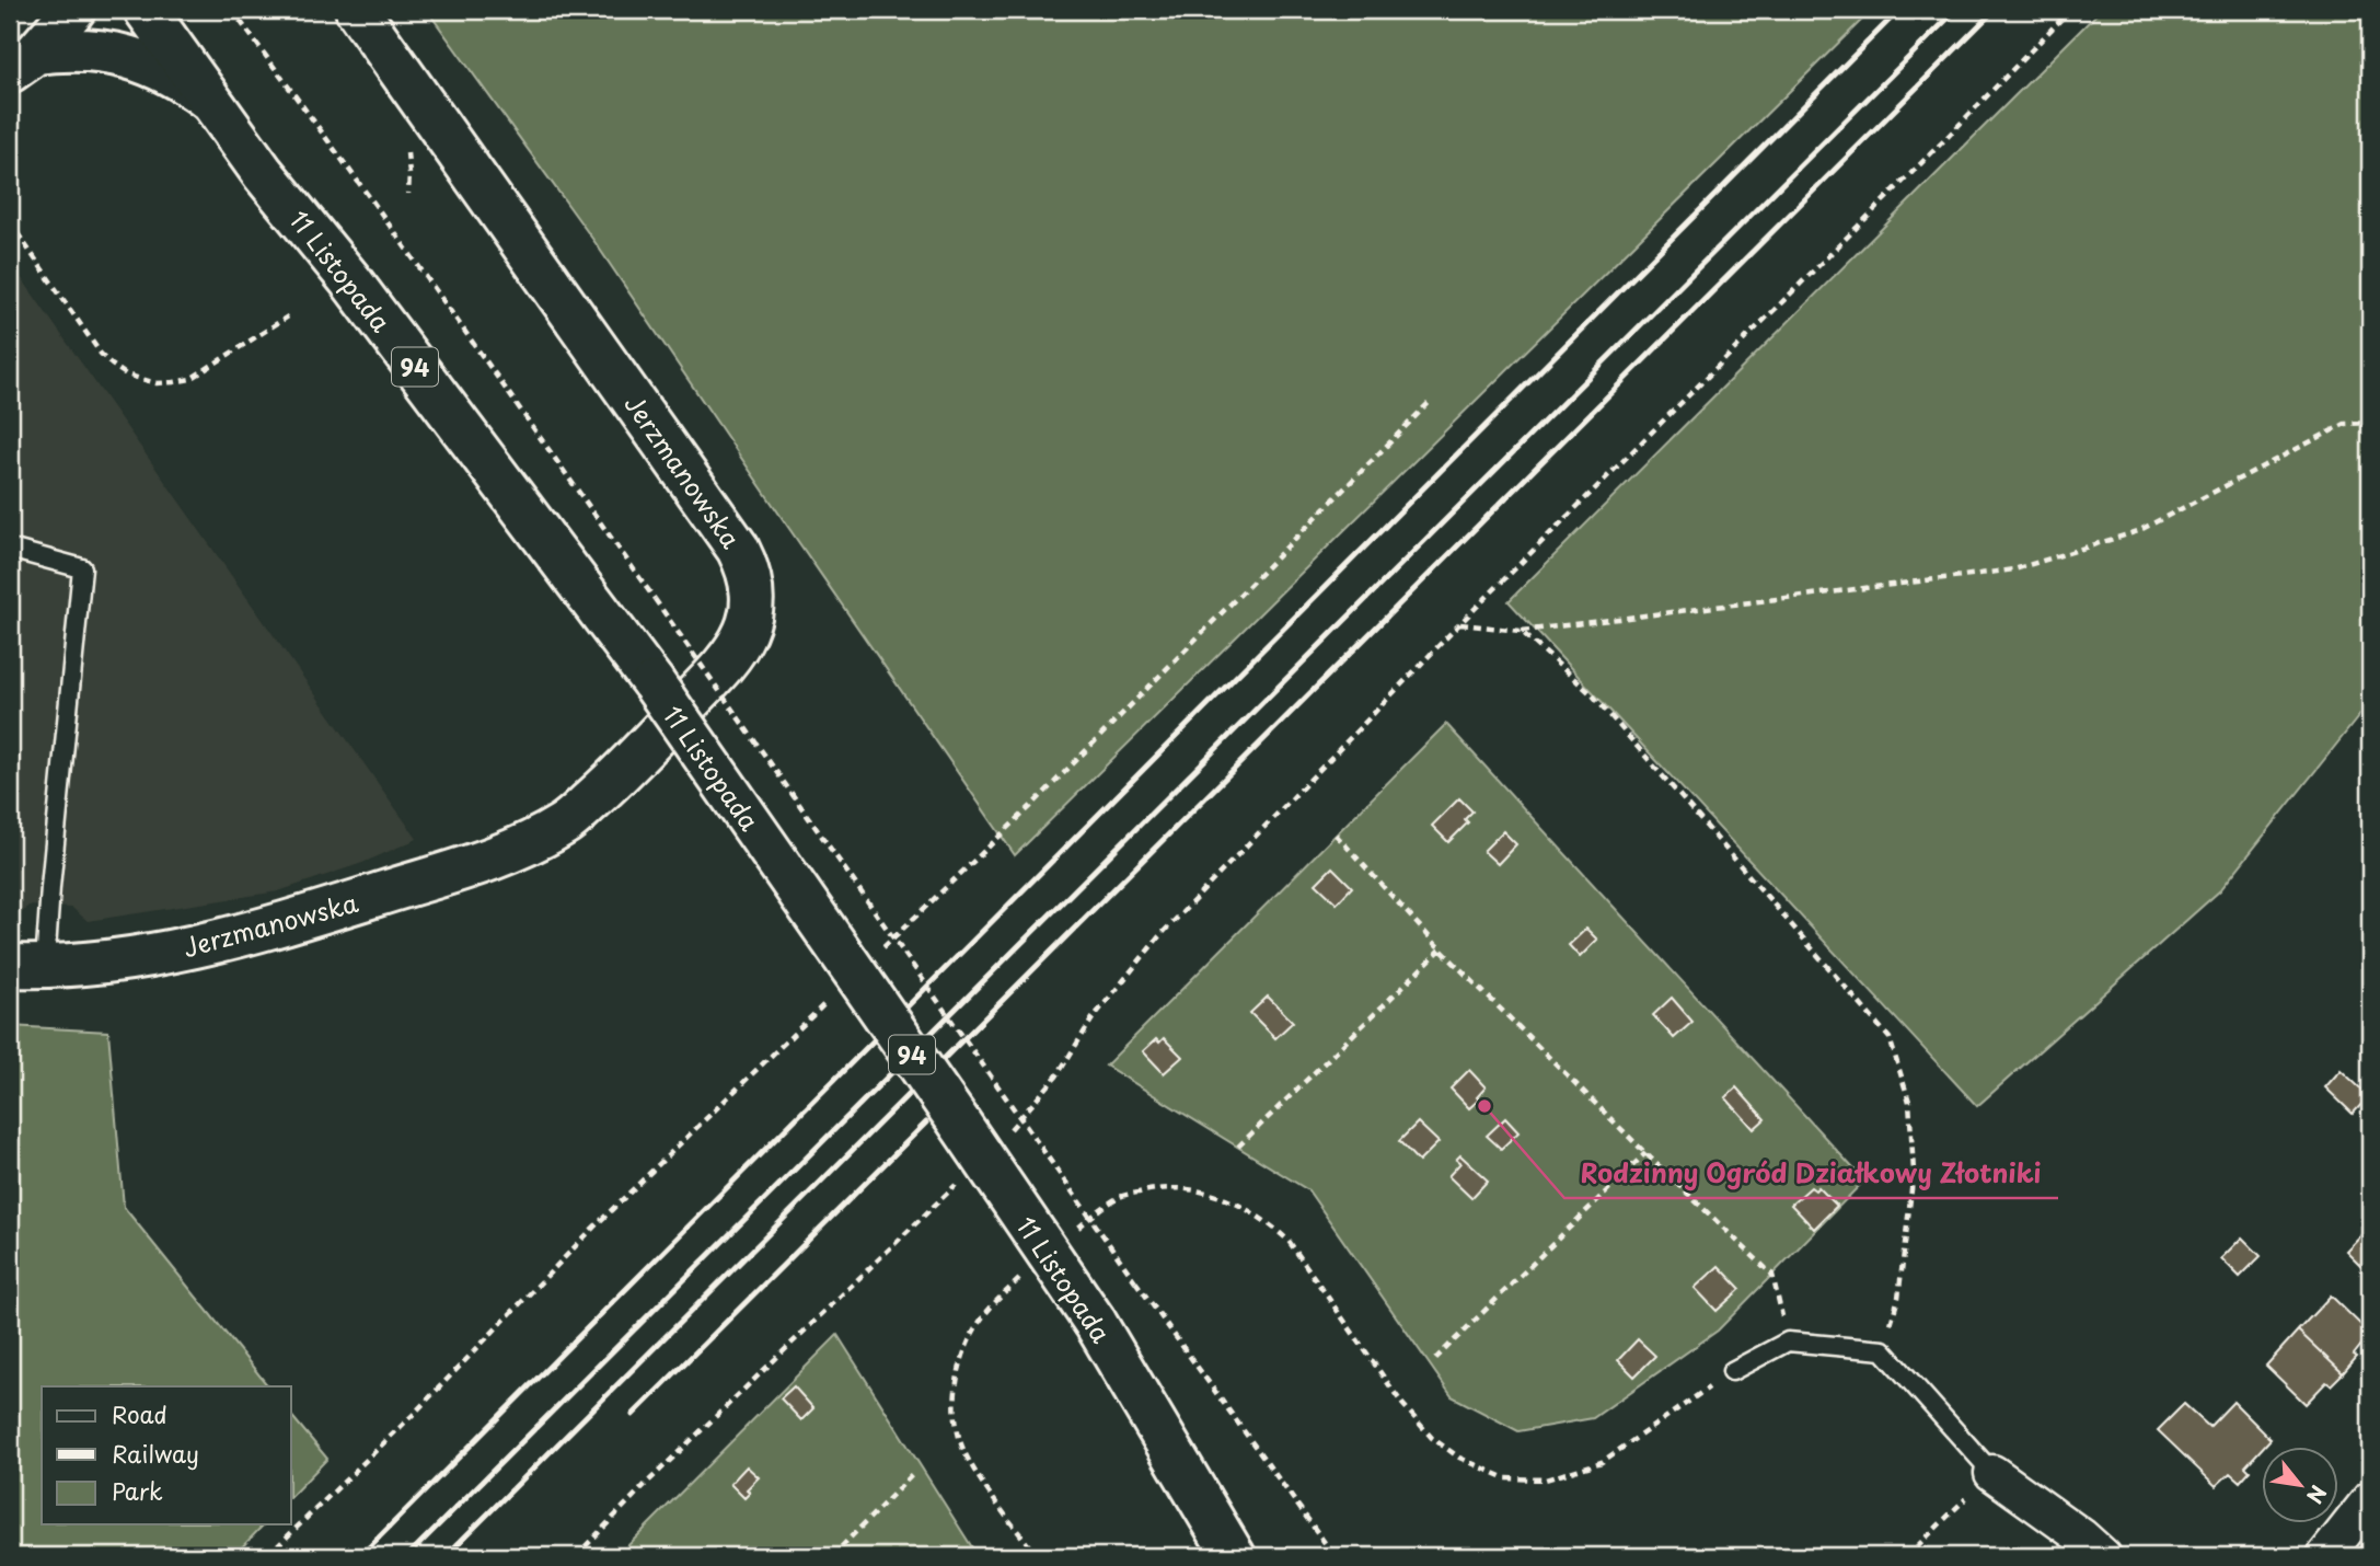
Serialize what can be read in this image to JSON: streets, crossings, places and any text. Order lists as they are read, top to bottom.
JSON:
{
  "streets": {
    "main road": ["11 Listopada", "94", "Jerzmanowska"]
  },
  "places": ["Rodzinny Ogród Działkowy Złotniki"],
  "legend": ["Road", "Railway", "Park"],
  "north": "bottom right"
}
